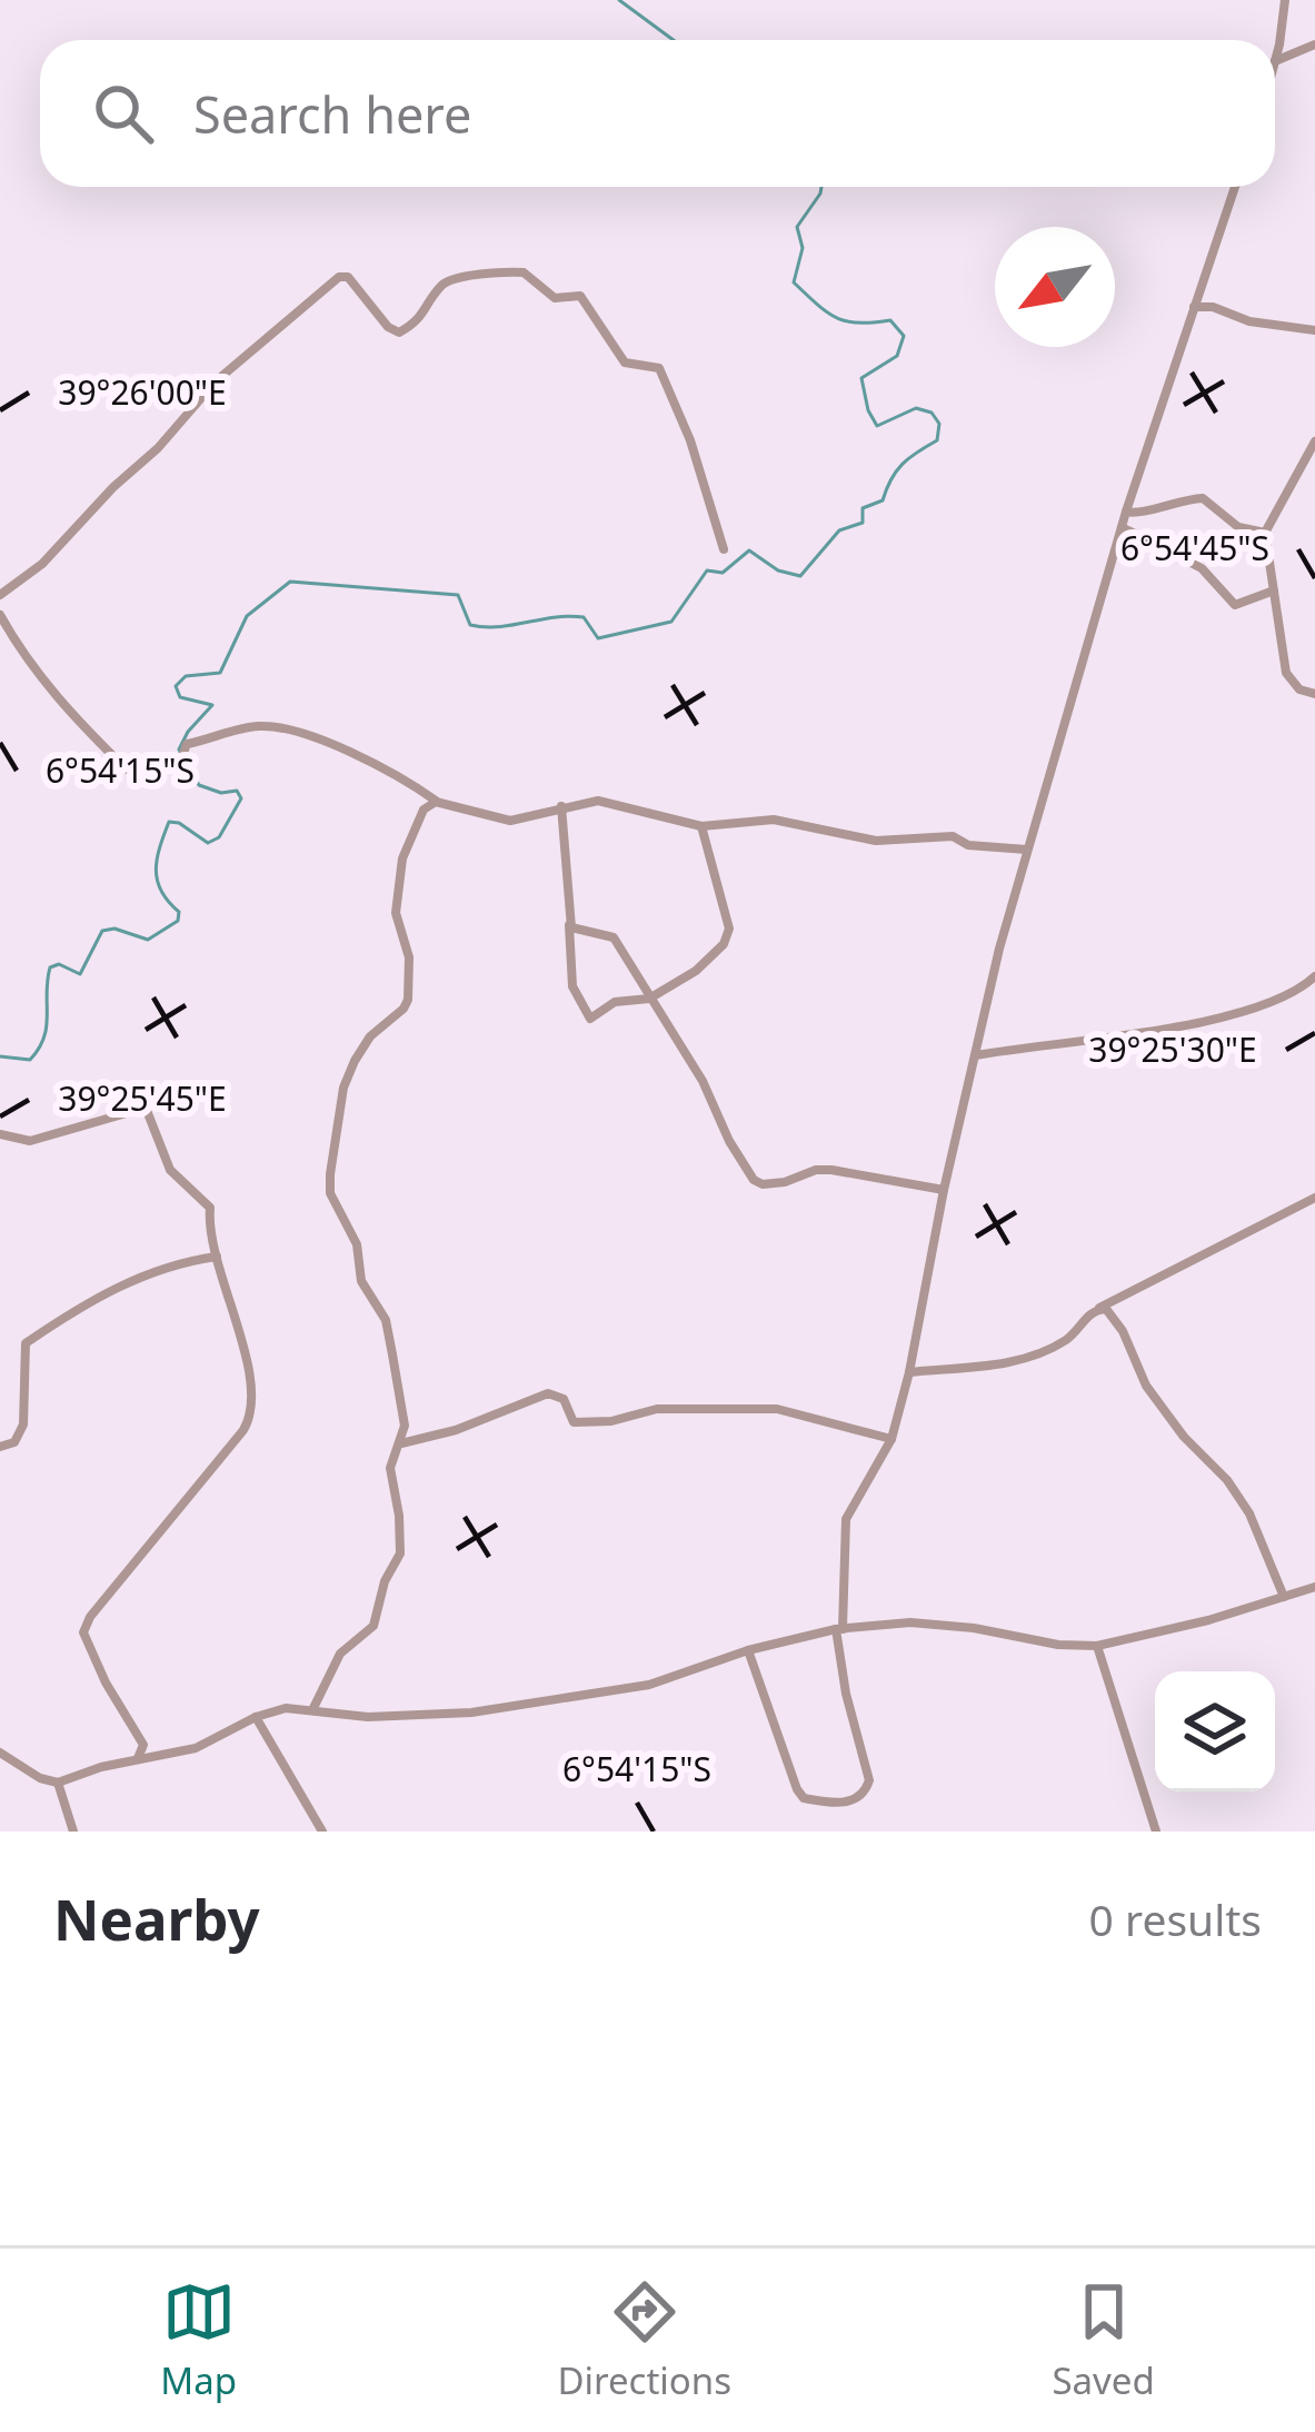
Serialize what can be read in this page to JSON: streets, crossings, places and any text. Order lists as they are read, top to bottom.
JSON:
{
  "north": "bottom left",
  "page": {
    "search": "Search here",
    "heading": ["Nearby", "0 results"],
    "nav": ["Map", "Directions", "Saved"]
  },
  "coordinates": [
    "39°26'00\"E",
    "6°54'45\"S",
    "6°54'15\"S",
    "39°25'30\"E",
    "39°25'45\"E"
  ]
}
